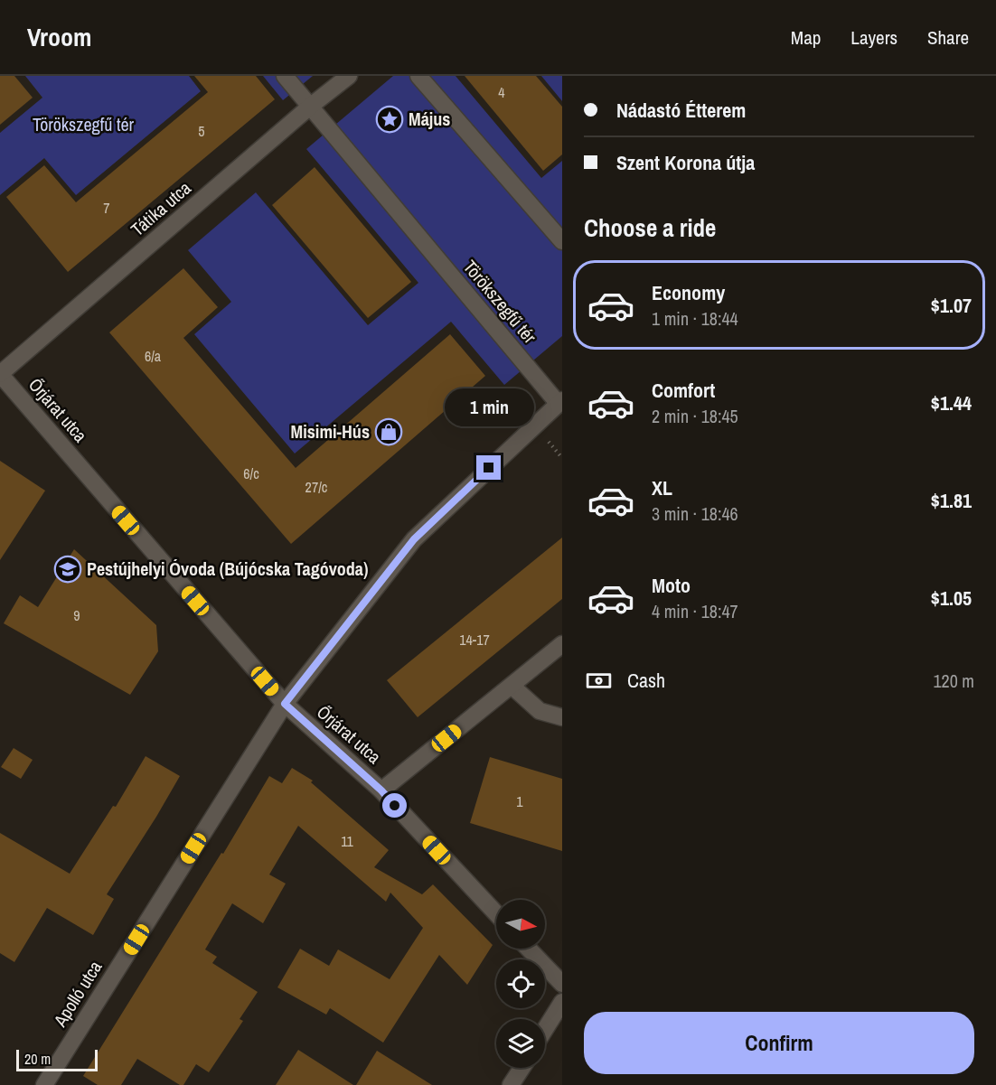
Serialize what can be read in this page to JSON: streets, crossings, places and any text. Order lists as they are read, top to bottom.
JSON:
{
  "streets": {
    "street": [
      "Tátika utca",
      "Törökszegfű tér",
      "Őrjárat utca",
      "Apolló utca"
    ]
  },
  "crossings": [
    ["Tátika utca", "Törökszegfű tér"],
    ["Tátika utca", "Őrjárat utca"],
    ["Törökszegfű tér", "Apolló utca"],
    ["Őrjárat utca", "Apolló utca"]
  ],
  "parks": ["Törökszegfű tér"],
  "places": {
    "place": ["Május"],
    "shop": ["Misimi-Hús"],
    "school or university": ["Pestújhelyi Óvoda (Bújócska Tagóvoda)"]
  },
  "house_numbers": [
    "4",
    "5",
    "7",
    "6/a",
    "6/c",
    "27/c",
    "9",
    "14-17",
    "1",
    "11"
  ],
  "scale_bar": "20 m",
  "north": "right",
  "page": {
    "header": "Vroom",
    "nav": ["Map", "Layers", "Share"],
    "banner": ["Nádastó Étterem", "Szent Korona útja"],
    "heading": "Choose a ride",
    "list": [
      {
        "name": "Economy",
        "note": "1 min · 18:44",
        "value": "$1.07"
      },
      {
        "name": "Comfort",
        "note": "2 min · 18:45",
        "value": "$1.44"
      },
      {
        "name": "XL",
        "note": "3 min · 18:46",
        "value": "$1.81"
      },
      {
        "name": "Moto",
        "note": "4 min · 18:47",
        "value": "$1.05"
      }
    ],
    "bubble": "1 min",
    "pay": ["Cash", "120 m"],
    "buttons": "Confirm",
    "scale": "20 m"
  }
}
